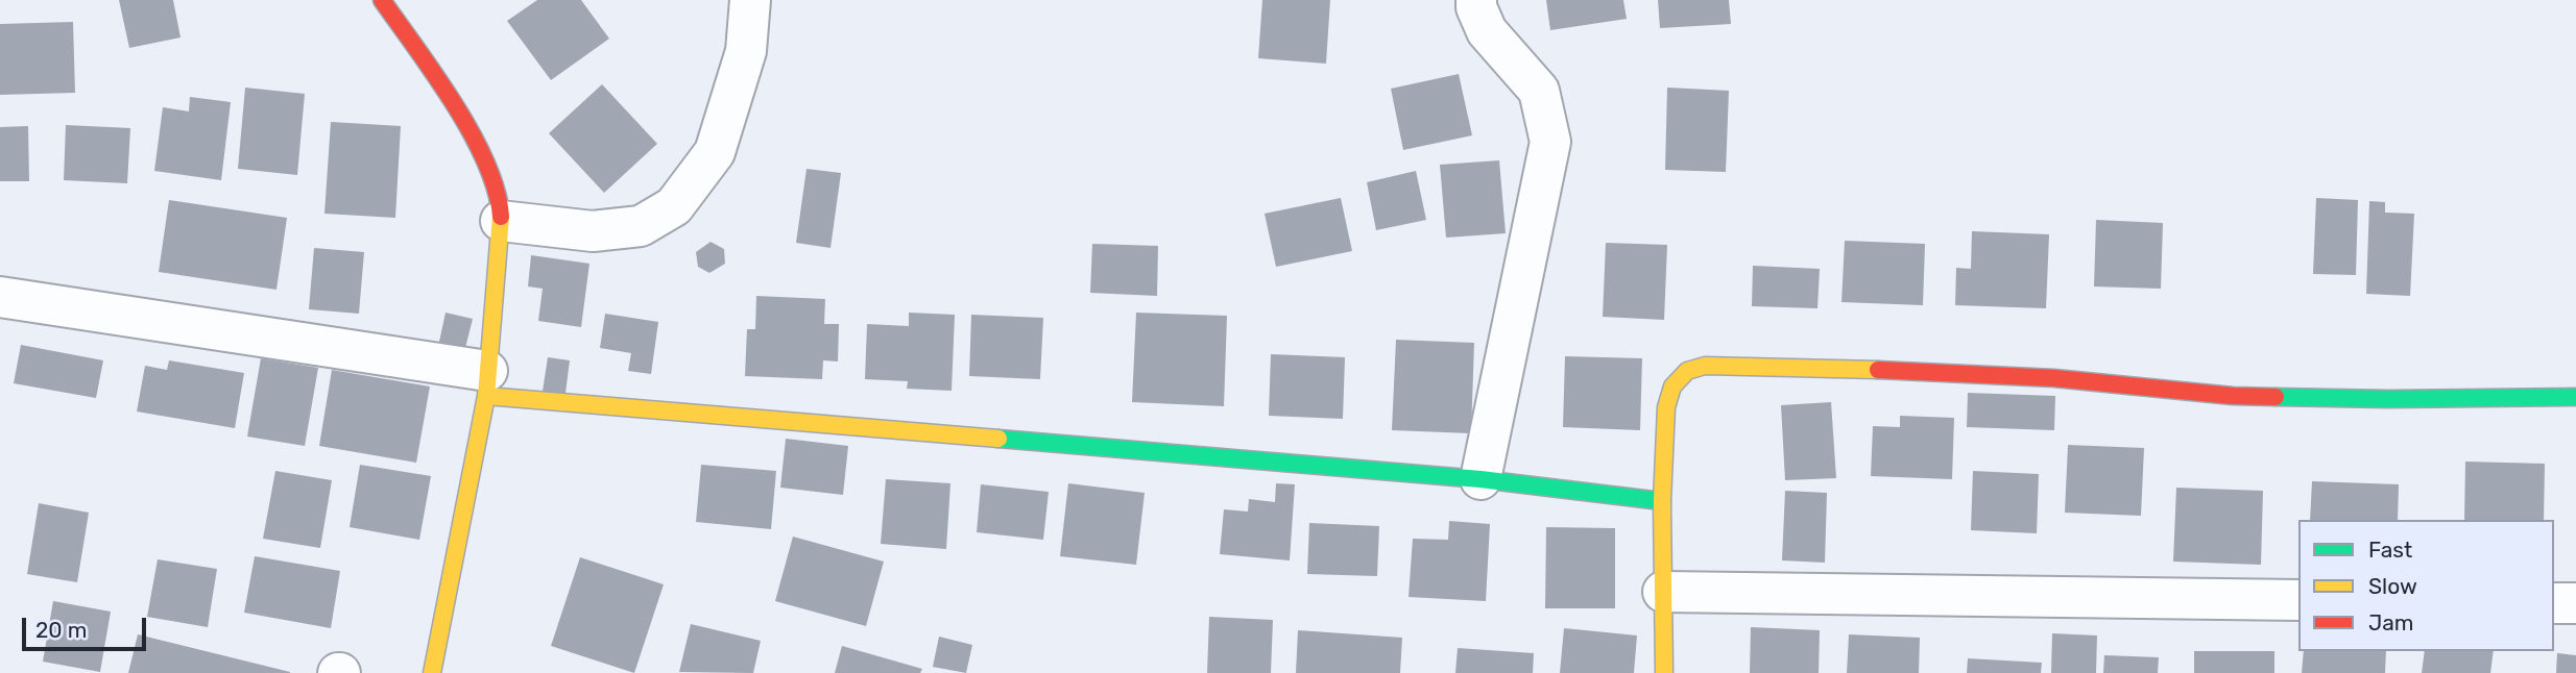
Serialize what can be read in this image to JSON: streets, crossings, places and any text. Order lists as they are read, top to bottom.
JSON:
{
  "legend": ["Fast", "Slow", "Jam"],
  "scale_bar": "20 m"
}
